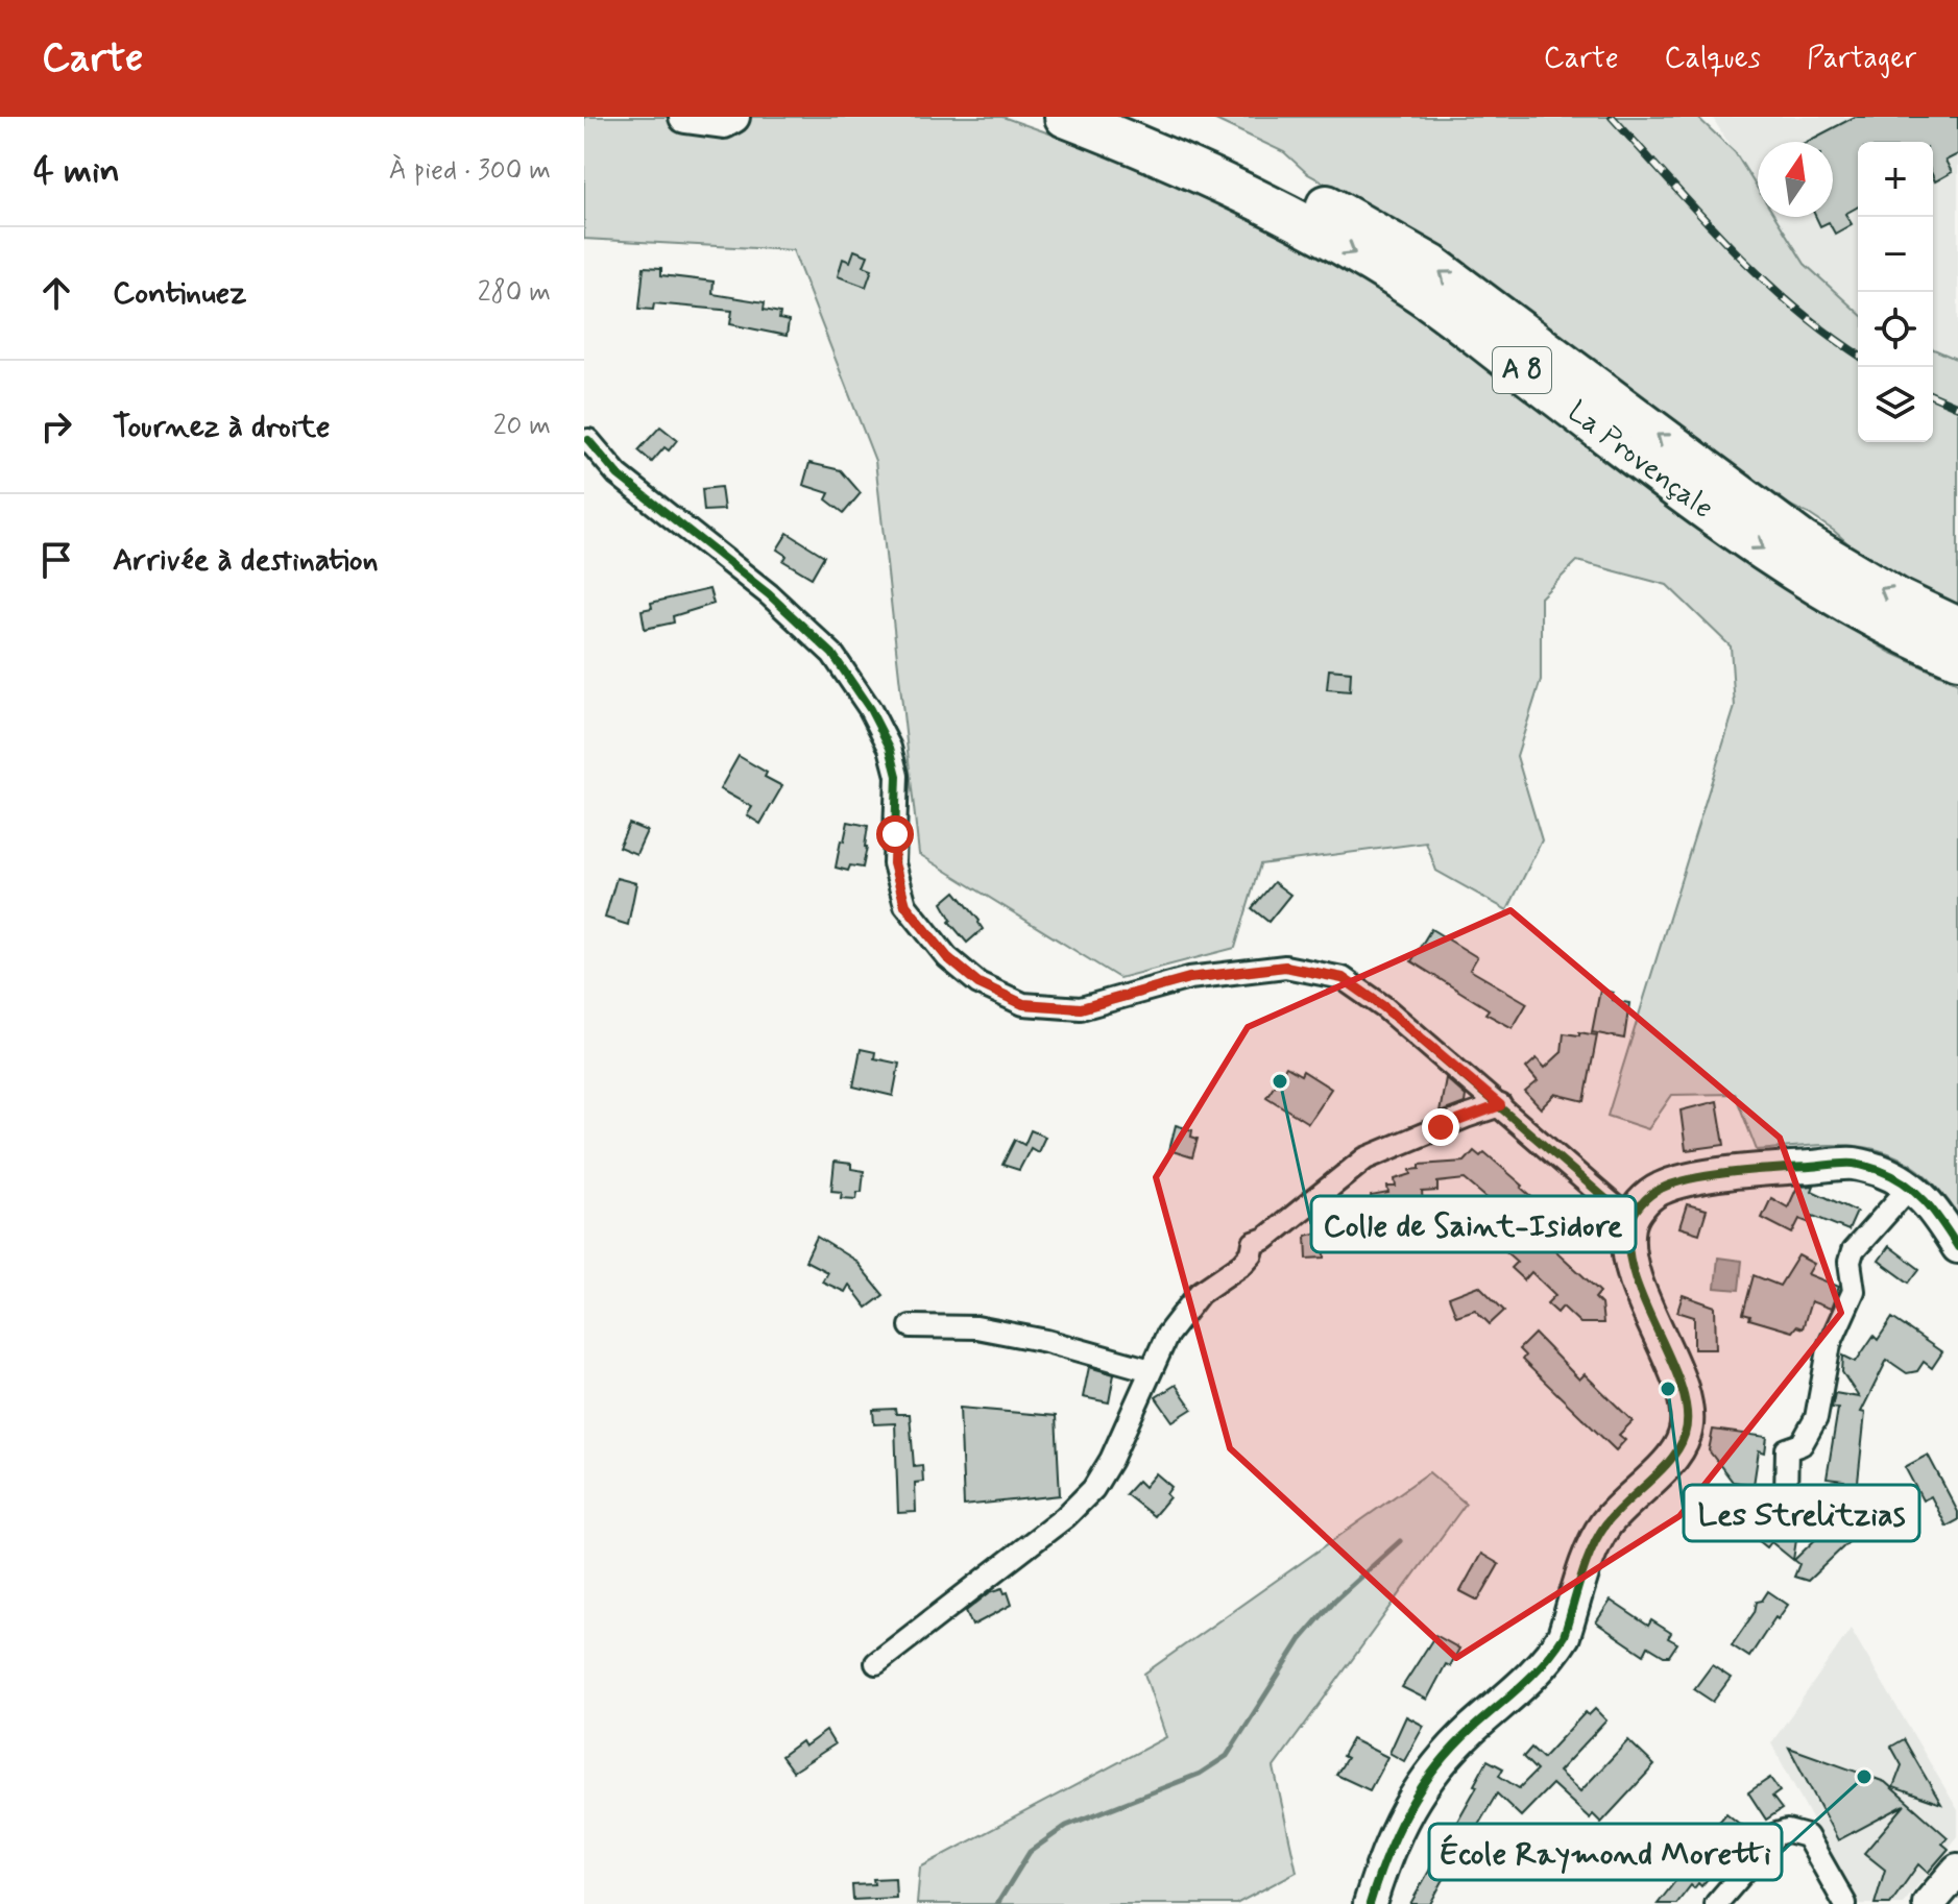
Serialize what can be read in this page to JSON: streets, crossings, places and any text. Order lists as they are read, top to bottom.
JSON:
{
  "streets": {
    "highway": ["A 8", "La Provençale"]
  },
  "places": ["Colle de Saint-Isidore", "Les Strelitzias", "École Raymond Moretti"],
  "north": "top",
  "page": {
    "header": "Carte",
    "nav": ["Carte", "Calques", "Partager"],
    "heading": ["4 min", "À pied · 300 m"],
    "map_buttons": ["+", "−"],
    "list": [
      ["Continuez", "280 m"],
      ["Tournez à droite", "20 m"],
      "Arrivée à destination"
    ]
  }
}
